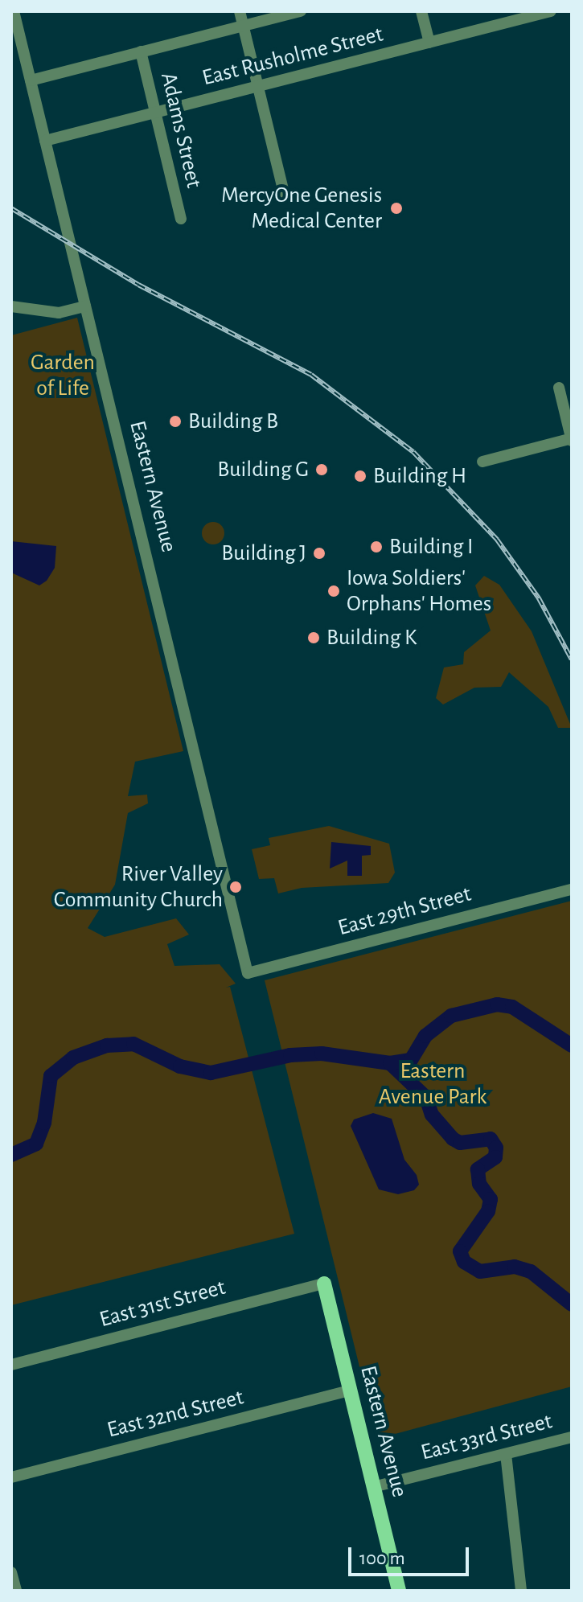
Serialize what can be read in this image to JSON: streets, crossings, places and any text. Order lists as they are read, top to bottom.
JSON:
{
  "streets": {
    "main road": ["Eastern Avenue"],
    "street": [
      "East Rusholme Street",
      "Adams Street",
      "East 29th Street",
      "East 31st Street",
      "East 32nd Street",
      "East 33rd Street"
    ]
  },
  "crossings": [
    ["East Rusholme Street", "Adams Street"],
    ["East Rusholme Street", "Eastern Avenue"],
    ["Eastern Avenue", "East 29th Street"],
    ["Eastern Avenue", "East 31st Street"],
    ["Eastern Avenue", "East 32nd Street"],
    ["Eastern Avenue", "East 33rd Street"]
  ],
  "parks": ["Garden of Life", "Eastern Avenue Park"],
  "places": [
    "MercyOne Genesis Medical Center",
    "Building B",
    "Building G",
    "Building H",
    "Building I",
    "Building J",
    "Iowa Soldiers' Orphans' Homes",
    "Building K",
    "River Valley Community Church"
  ],
  "scale_bar": "100 m"
}
